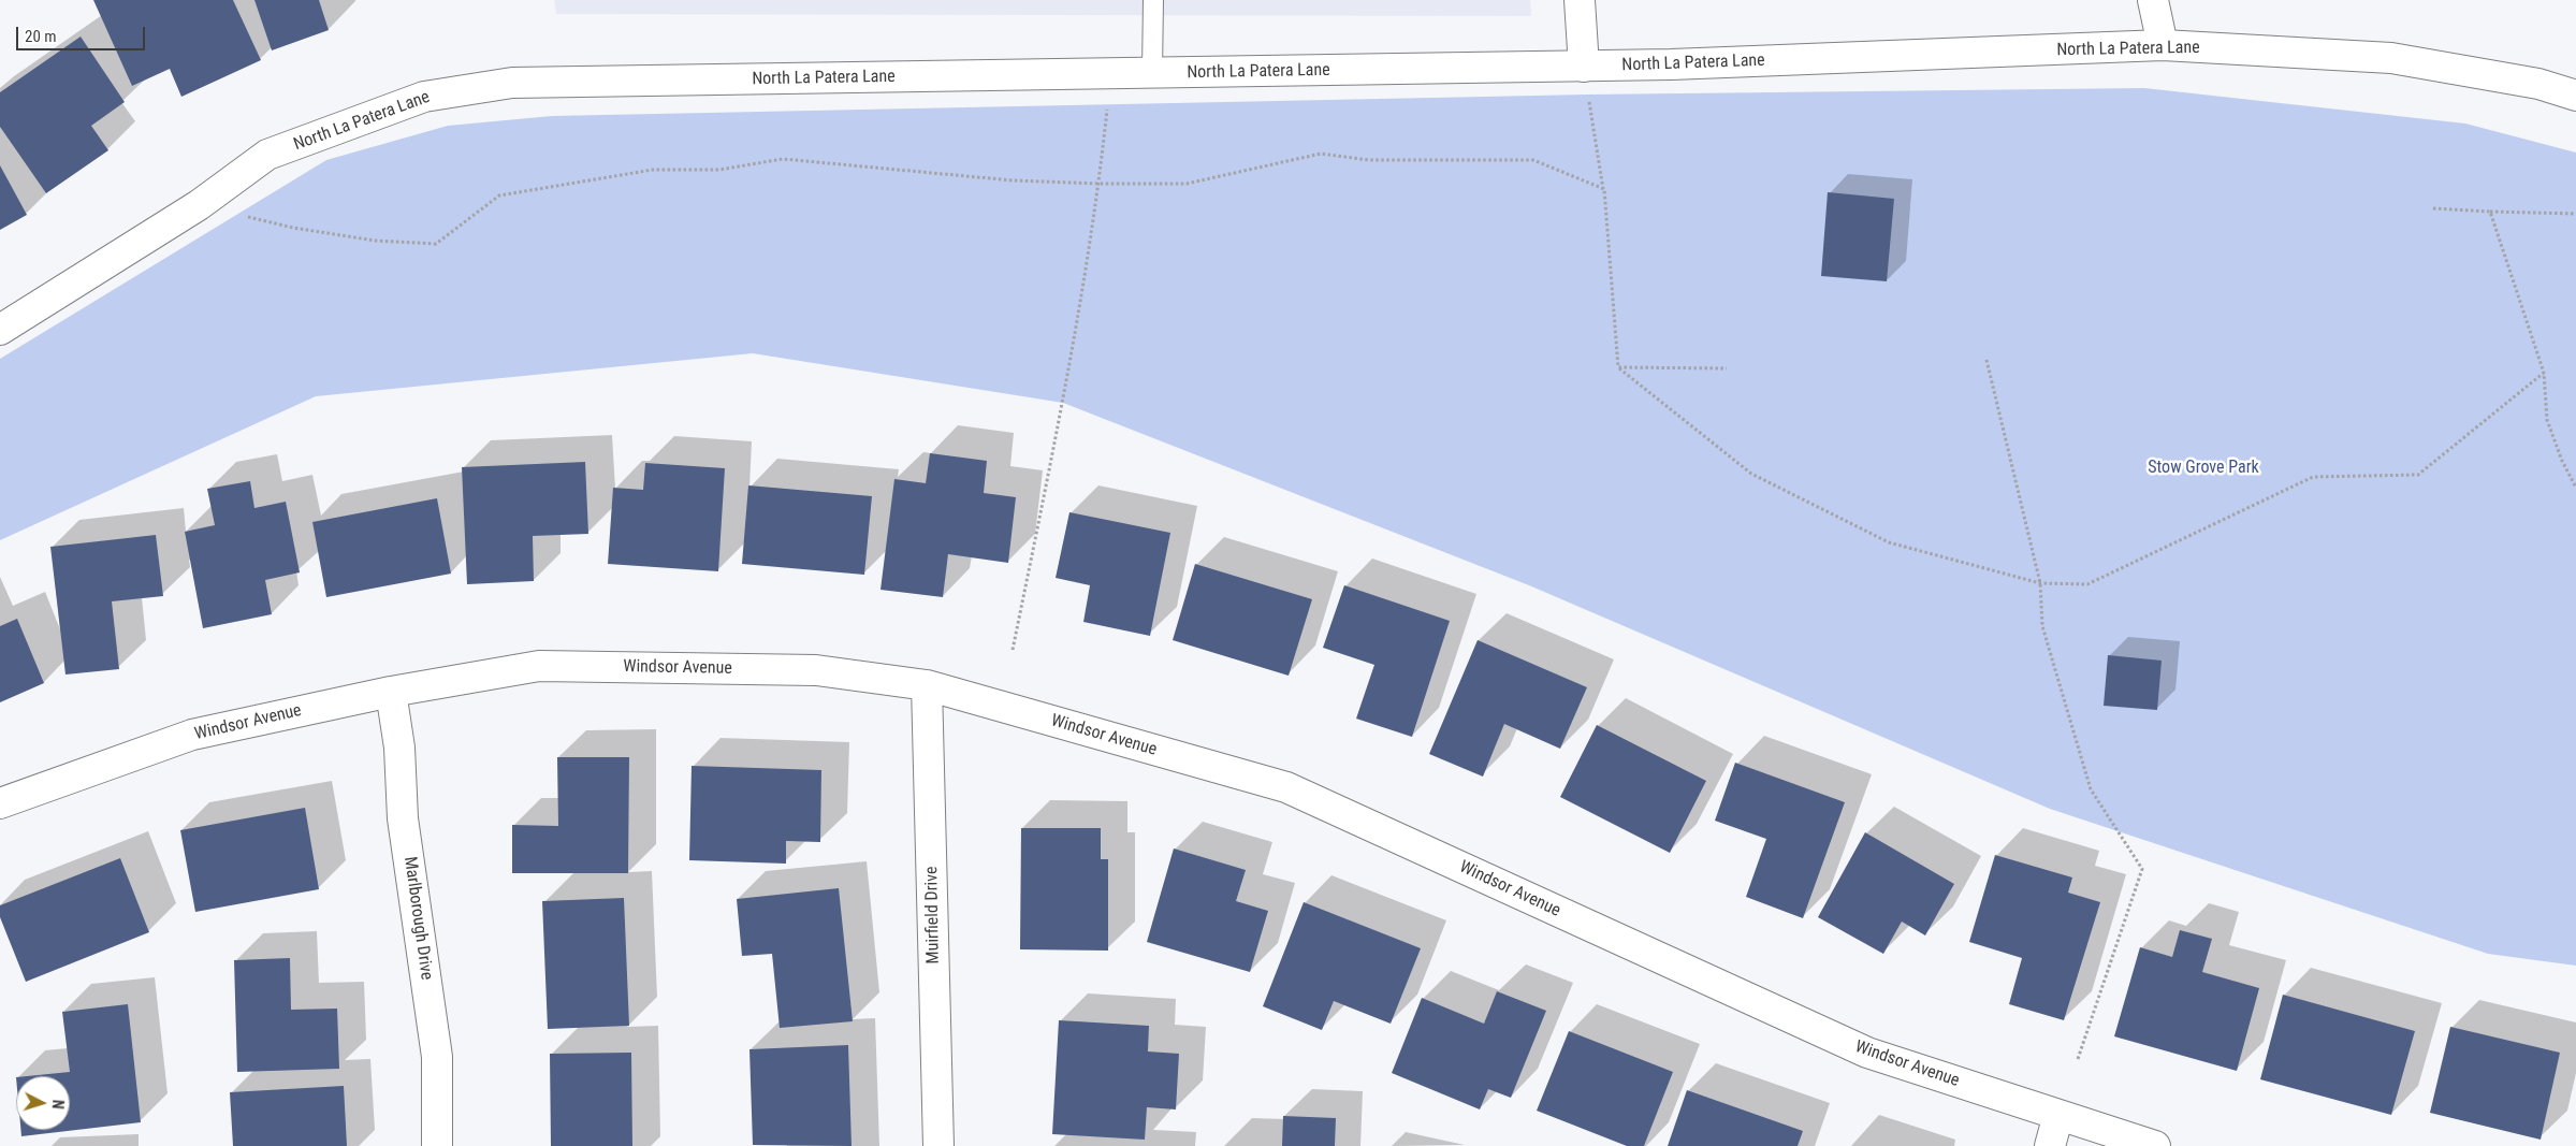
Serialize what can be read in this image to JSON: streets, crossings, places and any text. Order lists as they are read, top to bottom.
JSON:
{
  "streets": {
    "street": [
      "North La Patera Lane",
      "Windsor Avenue",
      "Muirfield Drive",
      "Marlborough Drive"
    ]
  },
  "crossings": [
    ["Windsor Avenue", "Muirfield Drive"],
    ["Windsor Avenue", "Marlborough Drive"]
  ],
  "parks": ["Stow Grove Park"],
  "scale_bar": "20 m",
  "north": "right"
}
